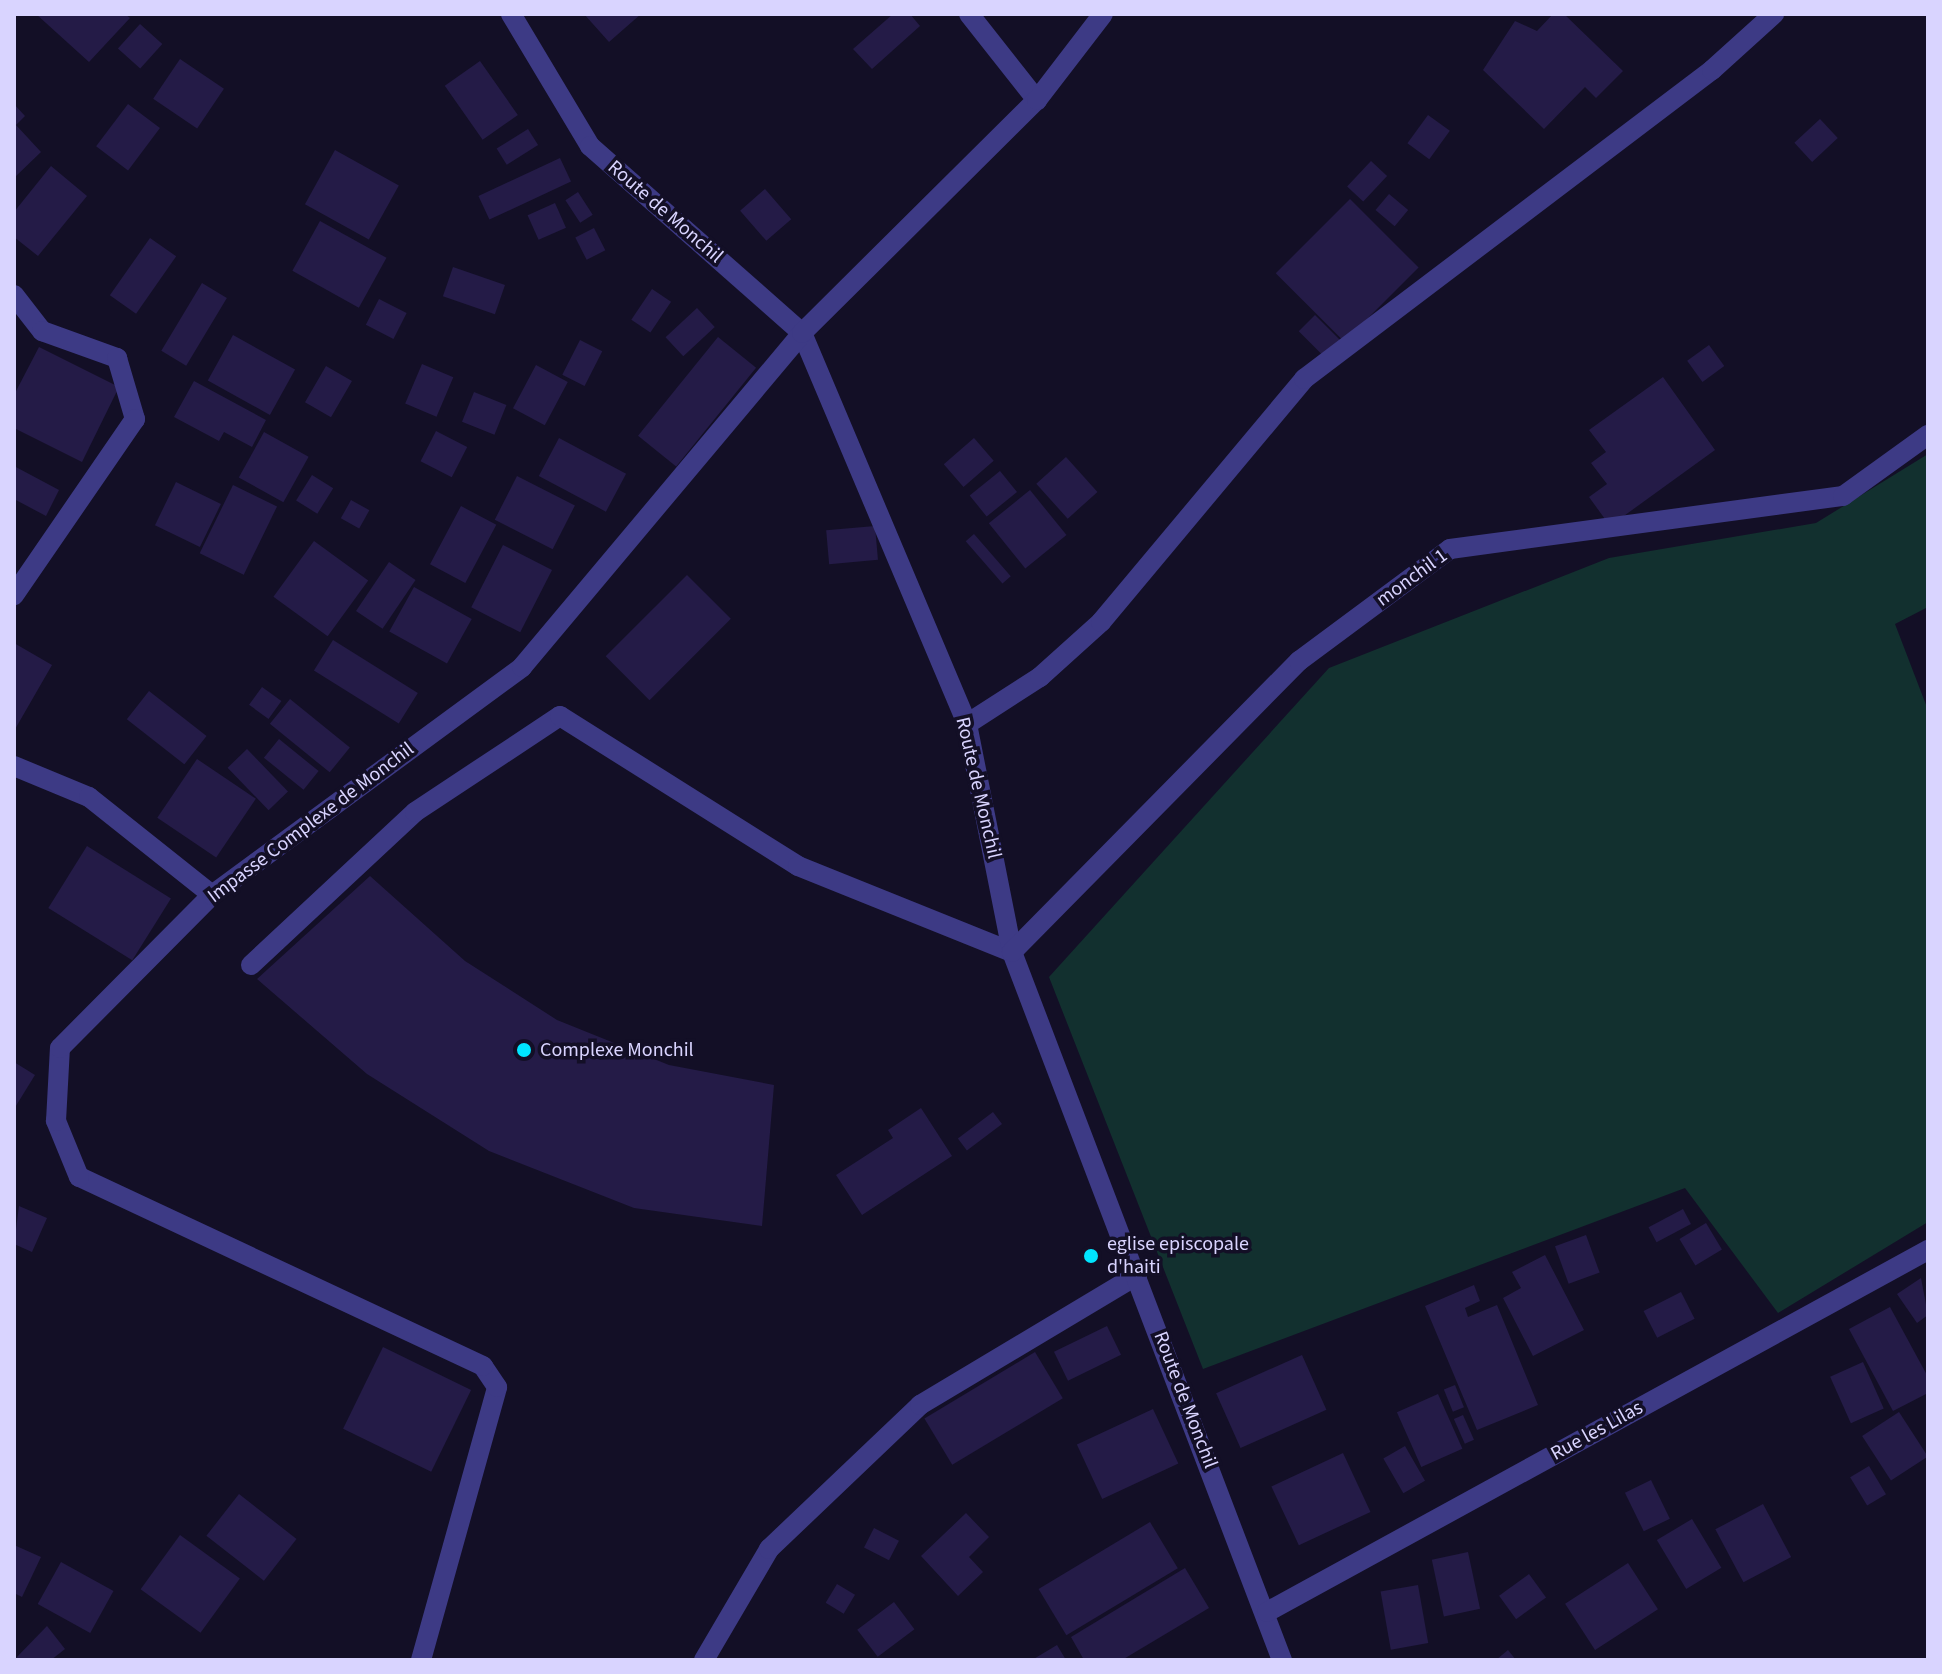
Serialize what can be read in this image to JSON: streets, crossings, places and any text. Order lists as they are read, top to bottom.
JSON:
{
  "streets": {
    "street": [
      "Route de Monchil",
      "monchil 1",
      "Impasse Complexe de Monchil",
      "Rue les Lilas"
    ]
  },
  "crossings": [
    ["Route de Monchil", "monchil 1"],
    ["Route de Monchil", "Impasse Complexe de Monchil"],
    ["Route de Monchil", "Rue les Lilas"]
  ],
  "places": ["Complexe Monchil", "eglise episcopale d'haiti"]
}
